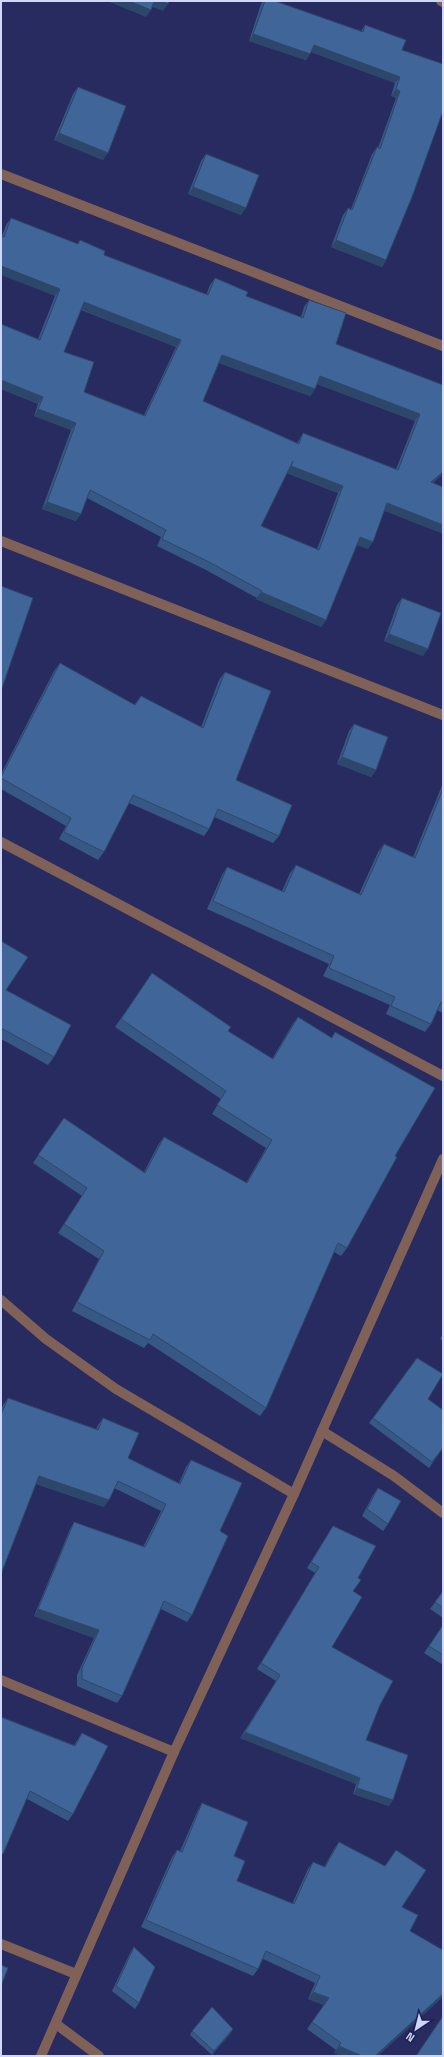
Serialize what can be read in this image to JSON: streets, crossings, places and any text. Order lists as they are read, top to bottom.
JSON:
{
  "north": "bottom left"
}
